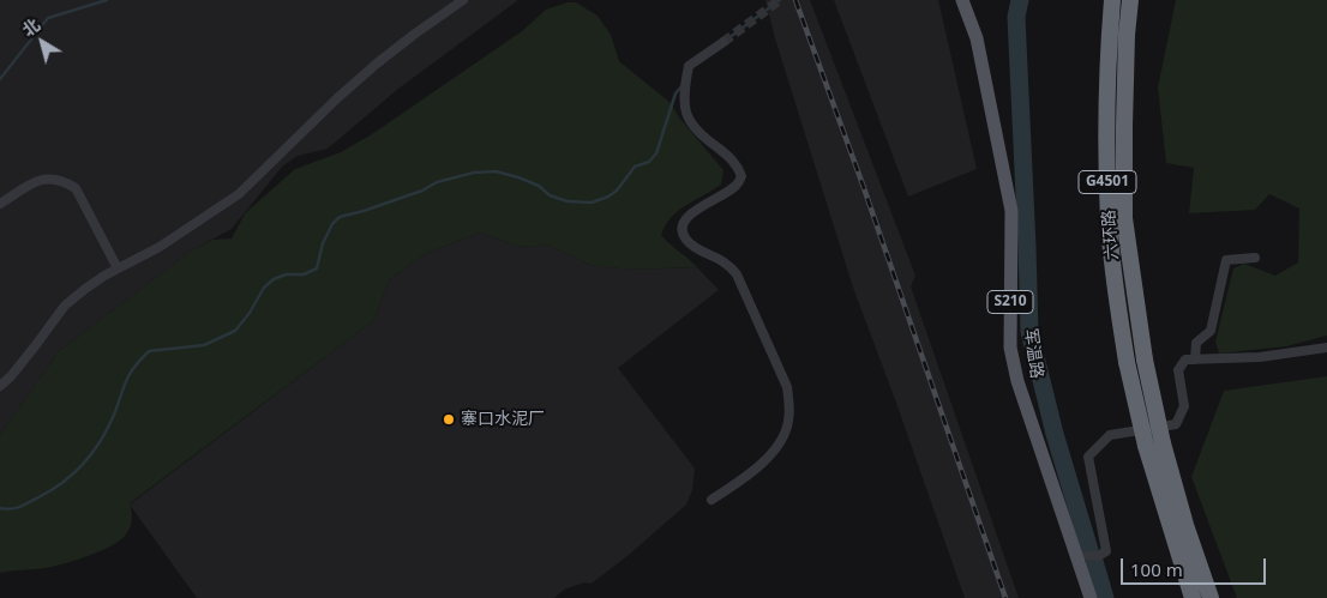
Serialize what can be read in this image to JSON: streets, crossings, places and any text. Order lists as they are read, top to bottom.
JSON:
{
  "streets": {
    "highway": ["G4501", "六环路"],
    "main road": ["S210", "军温路"]
  },
  "places": ["寨口水泥厂"],
  "scale_bar": "100 m",
  "north": "top left"
}
